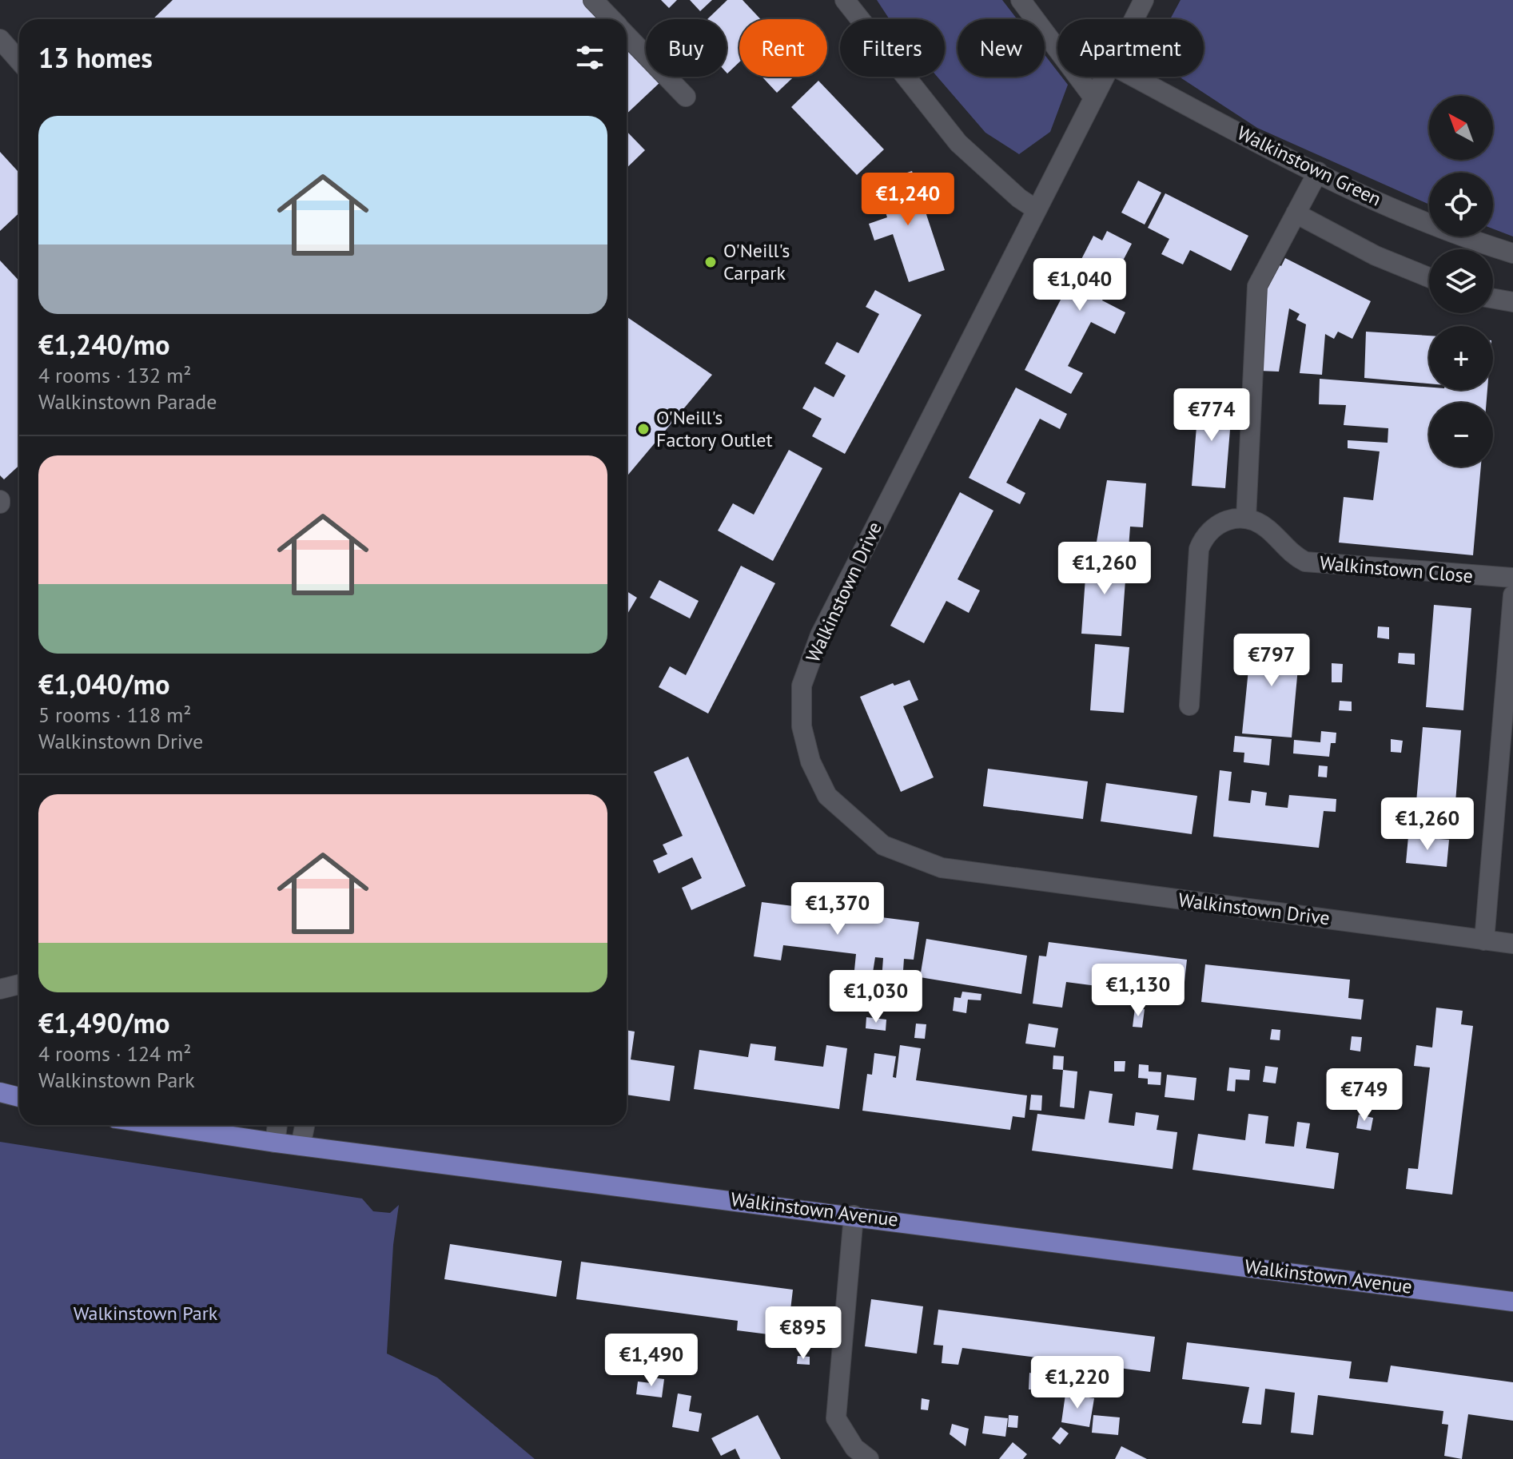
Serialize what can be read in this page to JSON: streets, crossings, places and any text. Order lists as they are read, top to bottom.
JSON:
{
  "streets": {
    "main road": ["Walkinstown Avenue"],
    "street": ["Walkinstown Green", "Walkinstown Close", "Walkinstown Drive"]
  },
  "parks": ["Walkinstown Park"],
  "places": ["O'Neill's Carpark", "O'Neill's Factory Outlet"],
  "north": "top left",
  "page": {
    "chip": [
      "Buy",
      "Rent",
      "Filters",
      "New",
      "Apartment"
    ],
    "heading": "13 homes",
    "map_buttons": ["+", "−"],
    "list": [
      {
        "name": "€1,240/mo",
        "note": "4 rooms · 132 m² · Walkinstown Parade"
      },
      {
        "name": "€1,040/mo",
        "note": "5 rooms · 118 m² · Walkinstown Drive"
      },
      {
        "name": "€1,490/mo",
        "note": "4 rooms · 124 m² · Walkinstown Park"
      }
    ],
    "price": [
      "€1,240",
      "€1,040",
      "€774",
      "€1,260",
      "€797",
      "€1,260",
      "€1,370",
      "€1,130",
      "€1,030",
      "€749",
      "€895",
      "€1,490",
      "€1,220"
    ]
  }
}
